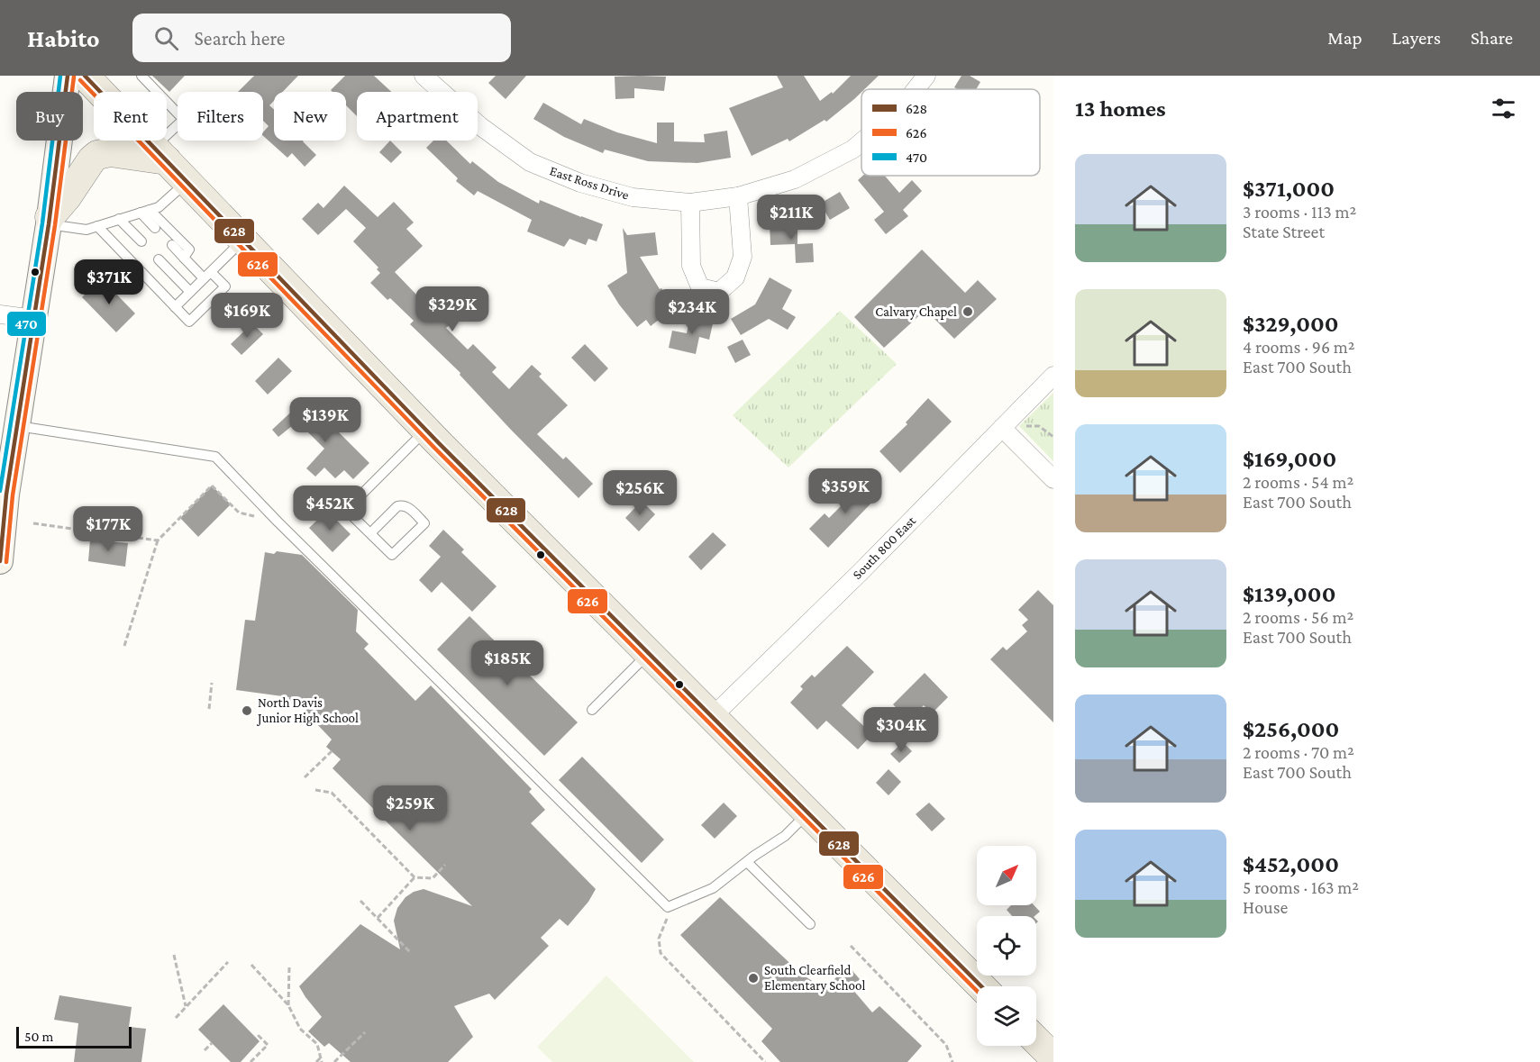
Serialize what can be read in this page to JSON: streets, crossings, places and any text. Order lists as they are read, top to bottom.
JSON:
{
  "streets": {
    "street": ["East Ross Drive", "South 800 East"]
  },
  "places": ["Calvary Chapel", "North Davis Junior High School", "South Clearfield Elementary School"],
  "lines": ["transit line 628", "transit line 470", "transit line 626"],
  "legend": ["628", "626", "470"],
  "scale_bar": "50 m",
  "north": "top right",
  "page": {
    "header": "Habito",
    "search": "Search here",
    "nav": ["Map", "Layers", "Share"],
    "heading": "13 homes",
    "chip": [
      "Buy",
      "Rent",
      "Filters",
      "New",
      "Apartment"
    ],
    "list": [
      {
        "name": "$371,000",
        "note": "3 rooms · 113 m² · State Street"
      },
      {
        "name": "$329,000",
        "note": "4 rooms · 96 m² · East 700 South"
      },
      {
        "name": "$169,000",
        "note": "2 rooms · 54 m² · East 700 South"
      },
      {
        "name": "$139,000",
        "note": "2 rooms · 56 m² · East 700 South"
      },
      {
        "name": "$256,000",
        "note": "2 rooms · 70 m² · East 700 South"
      },
      {
        "name": "$452,000",
        "note": "5 rooms · 163 m² · House"
      }
    ],
    "price": [
      "$211K",
      "$371K",
      "$329K",
      "$234K",
      "$169K",
      "$139K",
      "$359K",
      "$256K",
      "$452K",
      "$177K",
      "$185K",
      "$304K",
      "$259K"
    ],
    "scale": "50 m"
  }
}
